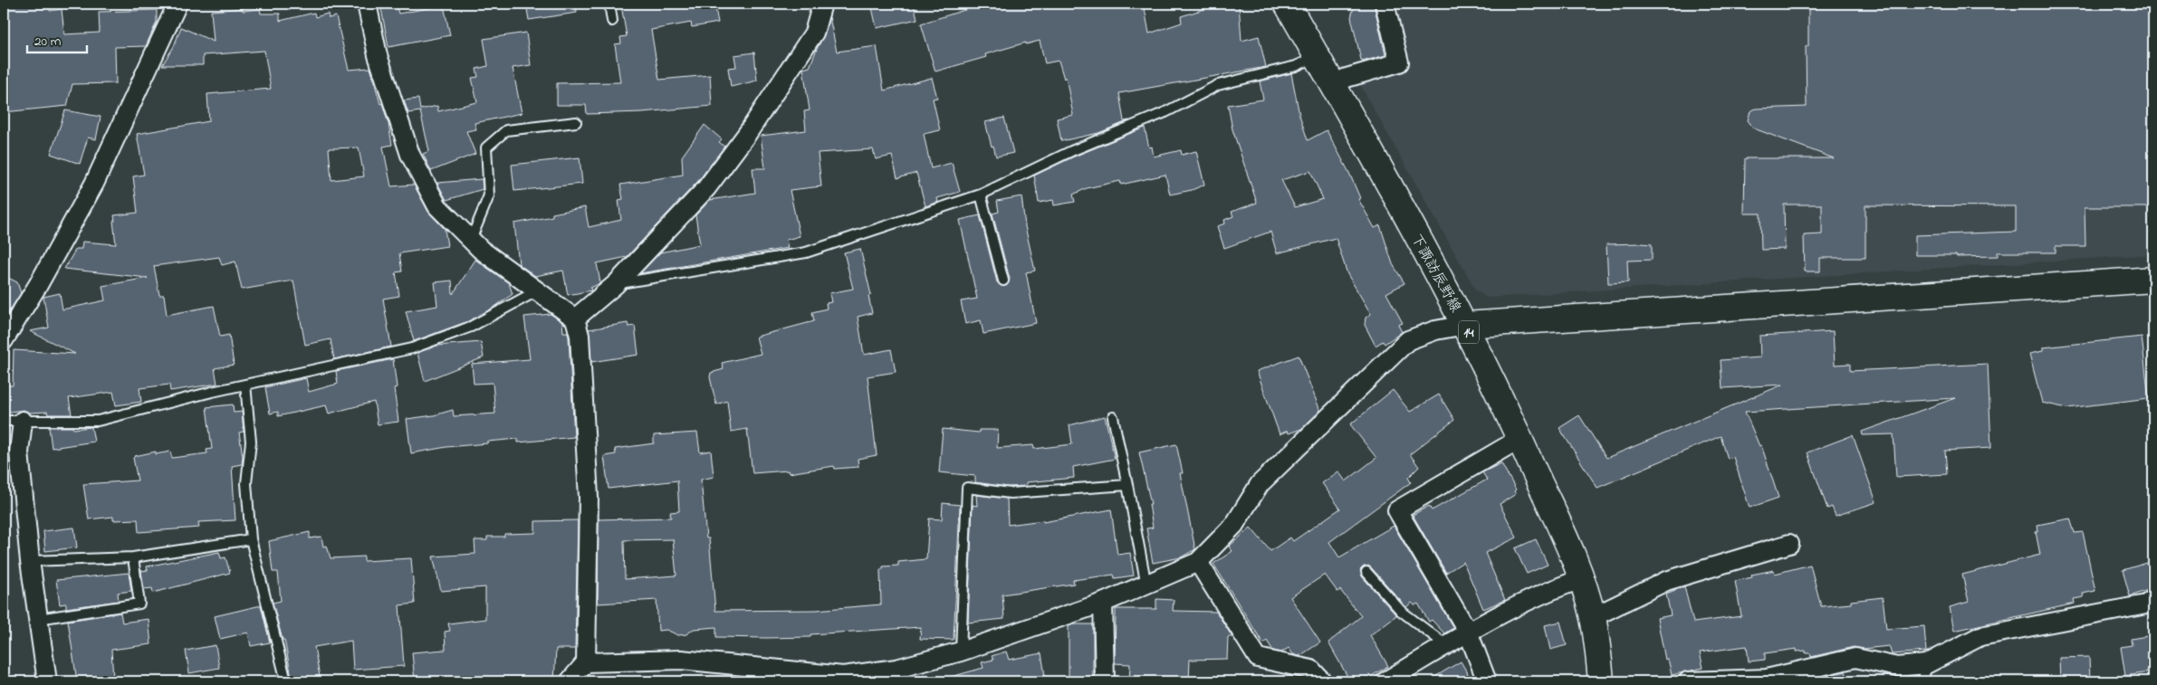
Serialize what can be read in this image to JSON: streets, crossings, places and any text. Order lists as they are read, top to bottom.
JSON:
{
  "streets": {
    "main road": ["下諏訪辰野線", "14"]
  },
  "scale_bar": "20 m"
}
